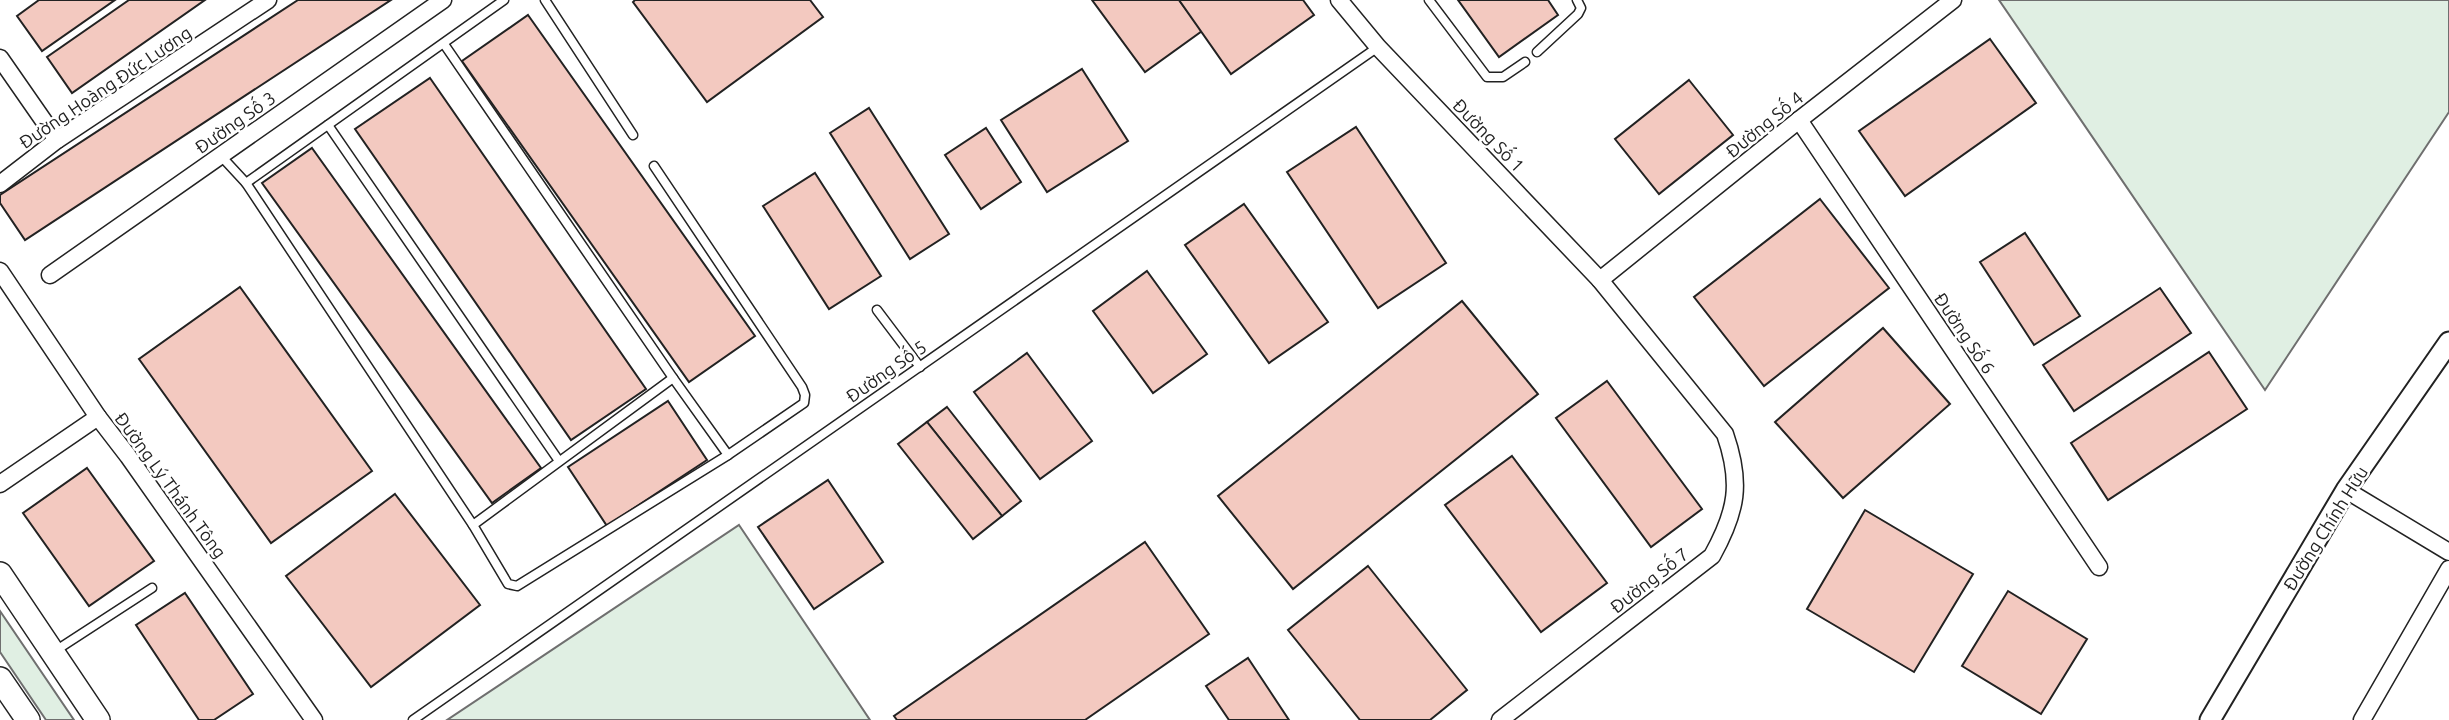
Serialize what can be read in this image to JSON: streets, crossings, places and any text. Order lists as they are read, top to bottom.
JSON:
{
  "streets": {
    "street": [
      "Đường Hoàng Đức Lương",
      "Đường Số 3",
      "Đường Số 4",
      "Đường Số 1",
      "Đường Số 6",
      "Đường Lý Thánh Tông",
      "Đường Chính Hữu",
      "Đường Số 7"
    ],
    "lane": ["Đường Số 5"]
  },
  "crossings": [
    ["Đường Số 4", "Đường Số 1"],
    ["Đường Số 4", "Đường Số 6"],
    ["Đường Số 1", "Đường Số 5"],
    ["Đường Số 1", "Đường Số 7"]
  ]
}
